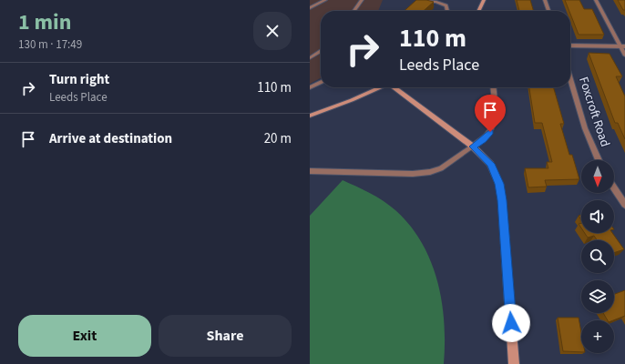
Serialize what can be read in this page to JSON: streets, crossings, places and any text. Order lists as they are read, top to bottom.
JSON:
{
  "streets": {
    "street": ["Foxcroft Road"]
  },
  "north": "bottom",
  "page": {
    "heading": ["1 min", "130 m · 17:49"],
    "turn": ["110 m", "Leeds Place"],
    "list": [
      {
        "name": "Turn right",
        "note": "Leeds Place",
        "value": "110 m"
      },
      {
        "name": "Arrive at destination",
        "value": "20 m"
      }
    ],
    "map_buttons": "+",
    "buttons": ["Exit", "Share"]
  }
}
